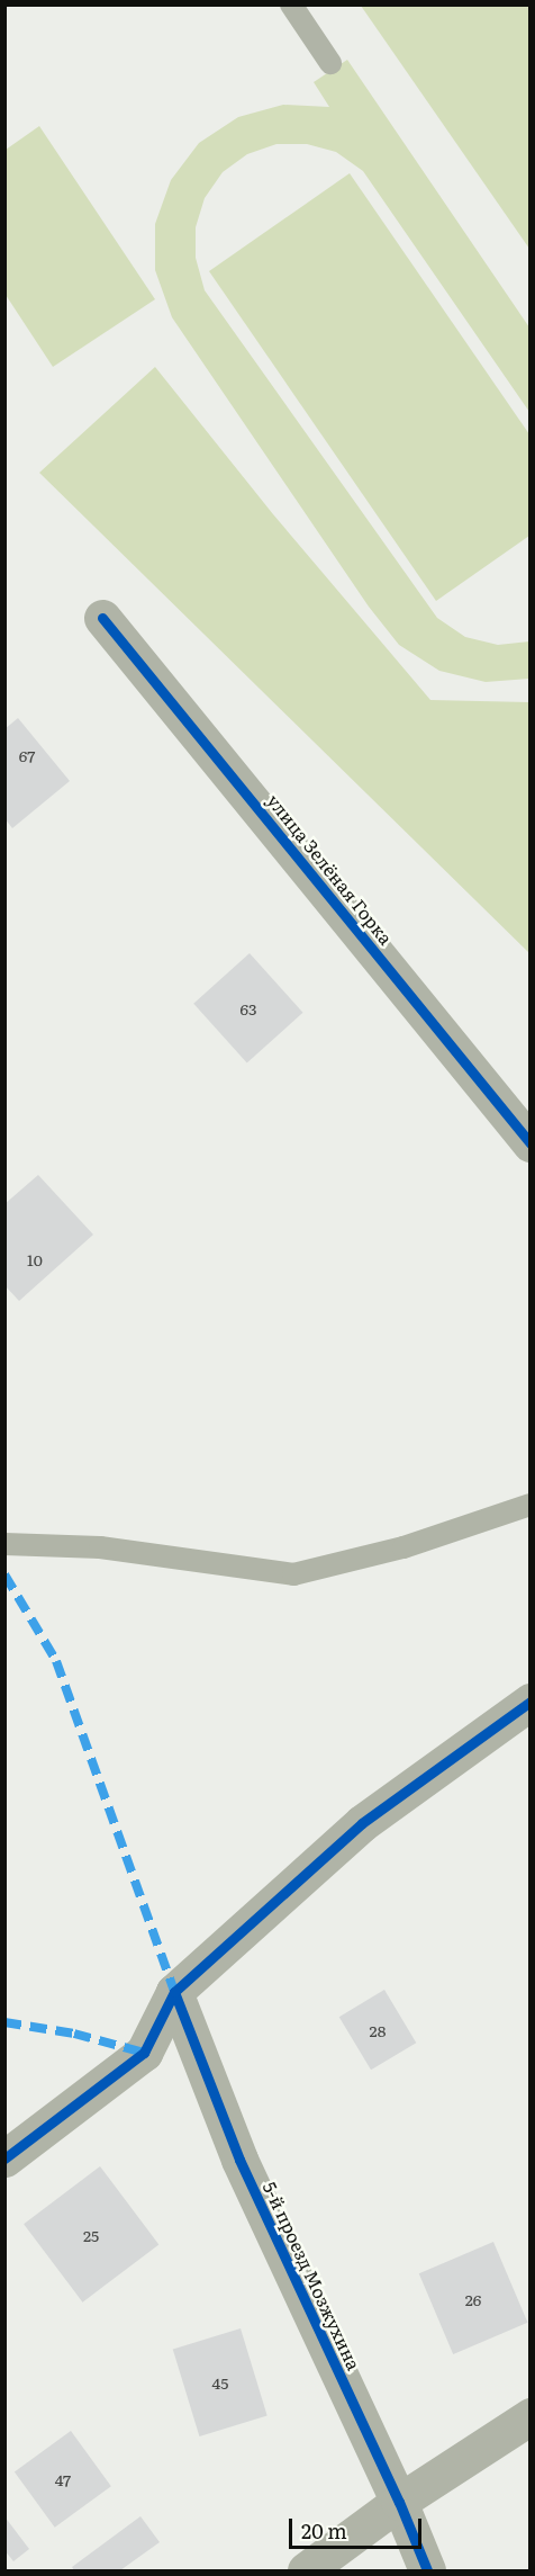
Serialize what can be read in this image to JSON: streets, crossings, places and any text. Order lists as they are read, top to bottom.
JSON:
{
  "streets": {
    "street": ["улица Зелёная Горка", "5-й проезд Мозжухина"]
  },
  "house_numbers": [
    "67",
    "63",
    "10",
    "28",
    "25",
    "26",
    "45",
    "47"
  ],
  "scale_bar": "20 m"
}
